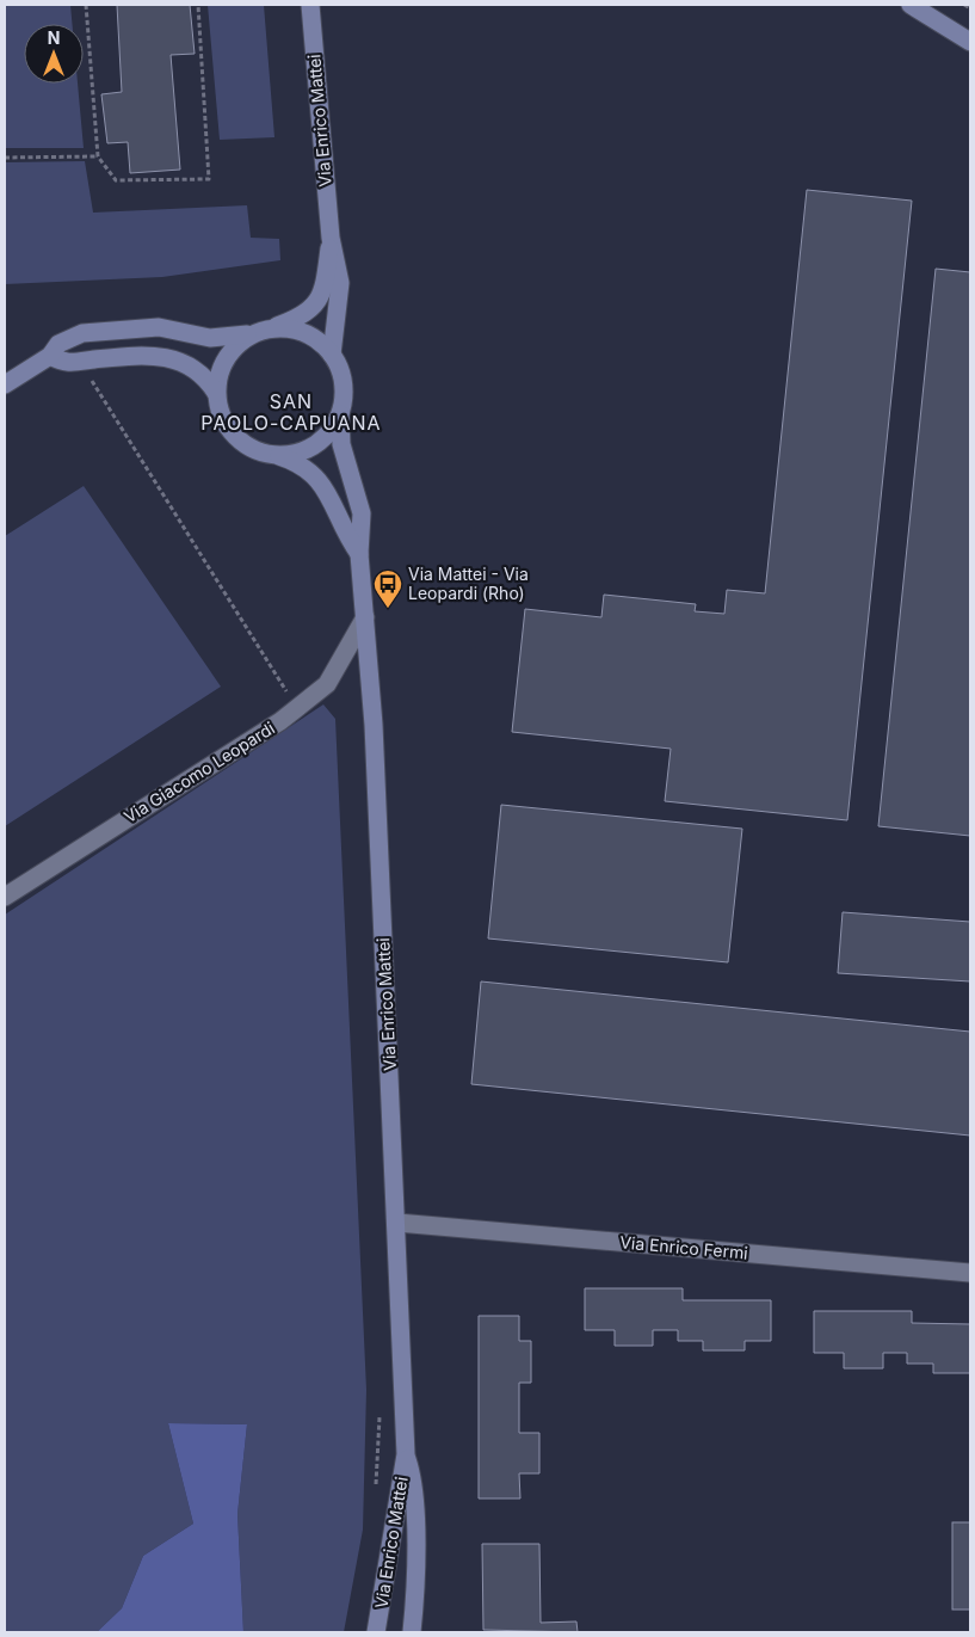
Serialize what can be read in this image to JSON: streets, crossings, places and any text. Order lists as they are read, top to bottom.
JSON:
{
  "streets": {
    "street": ["Via Enrico Mattei", "Via Giacomo Leopardi", "Via Enrico Fermi"]
  },
  "crossings": [
    ["Via Enrico Mattei", "Via Giacomo Leopardi"],
    ["Via Enrico Mattei", "Via Enrico Fermi"]
  ],
  "districts": ["SAN PAOLO-CAPUANA"],
  "places": {
    "bus stop": ["Via Mattei - Via Leopardi (Rho)"]
  },
  "north": "top"
}
